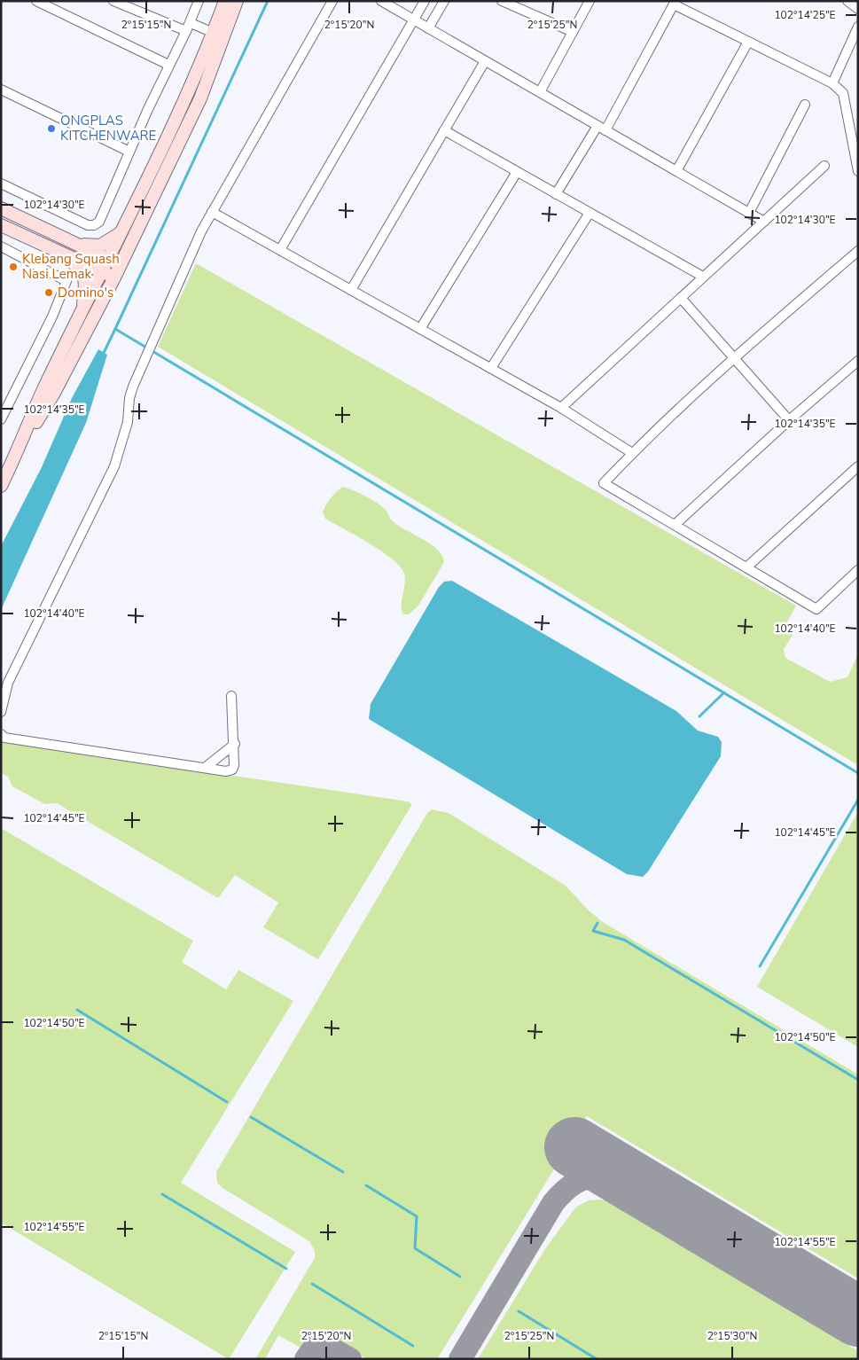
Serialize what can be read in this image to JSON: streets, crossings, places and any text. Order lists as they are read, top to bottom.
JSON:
{
  "places": ["ONGPLAS KITCHENWARE", "Klebang Squash Nasi Lemak", "Domino's"],
  "coordinates": [
    "102°14'25\"E",
    "2°15'15\"N",
    "2°15'20\"N",
    "2°15'25\"N",
    "102°14'30\"E",
    "102°14'35\"E",
    "102°14'40\"E",
    "102°14'45\"E",
    "102°14'50\"E",
    "102°14'55\"E",
    "2°15'30\"N"
  ]
}
